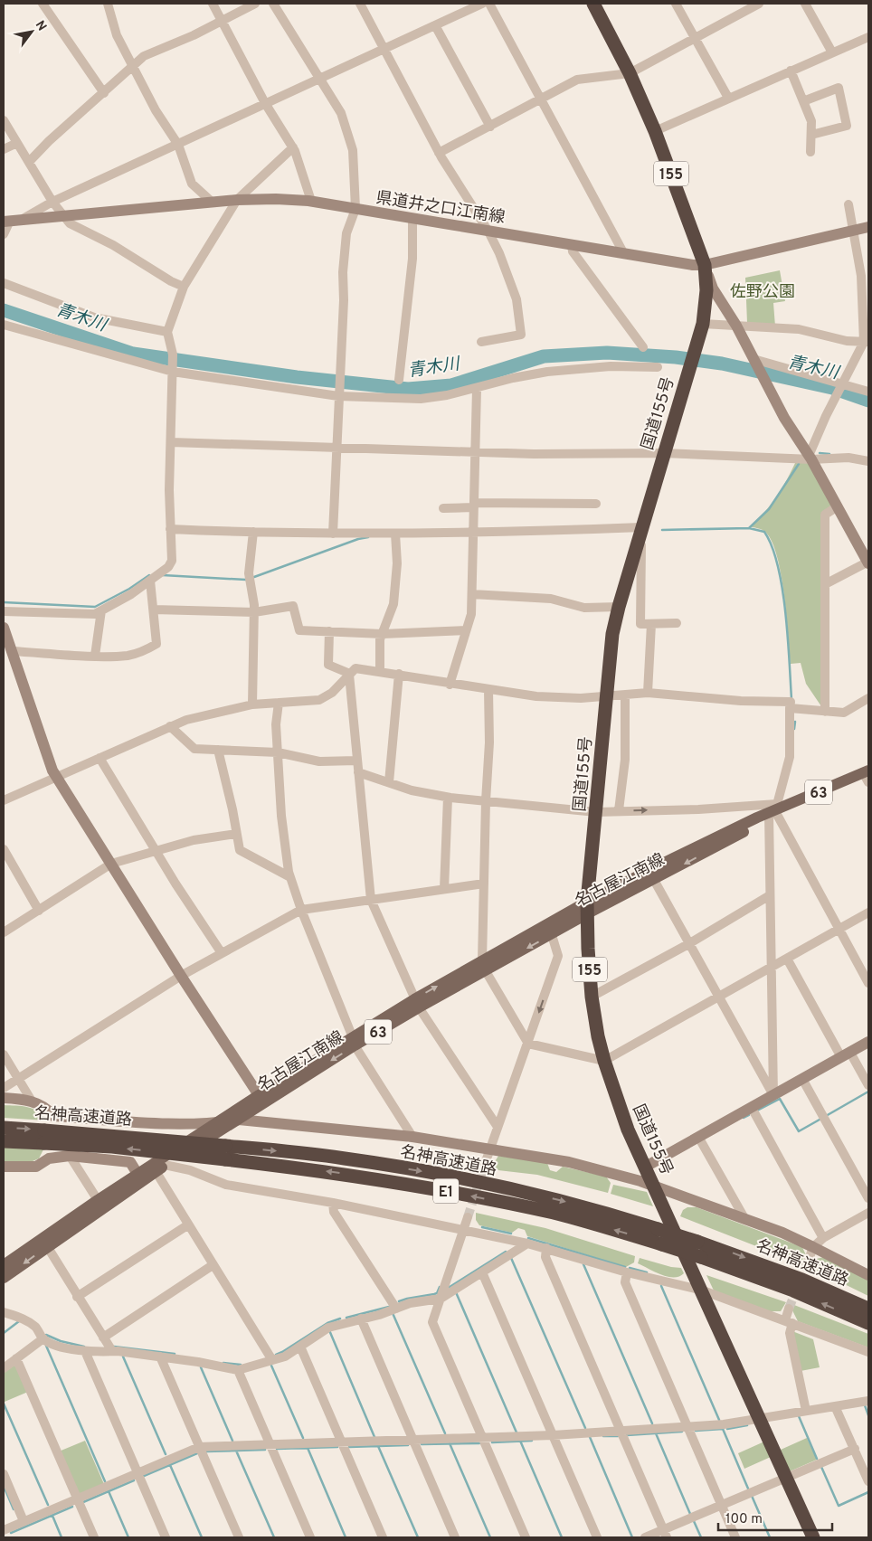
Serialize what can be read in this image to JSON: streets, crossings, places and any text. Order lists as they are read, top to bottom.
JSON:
{
  "streets": {
    "highway": [
      "155",
      "国道155号",
      "名神高速道路",
      "E1"
    ],
    "main road": ["63", "名古屋江南線"],
    "street": ["県道井之口江南線"]
  },
  "crossings": [
    ["県道井之口江南線", "国道155号"],
    ["国道155号", "名古屋江南線"]
  ],
  "water": ["青木川"],
  "parks": ["佐野公園"],
  "scale_bar": "100 m",
  "north": "top right"
}
